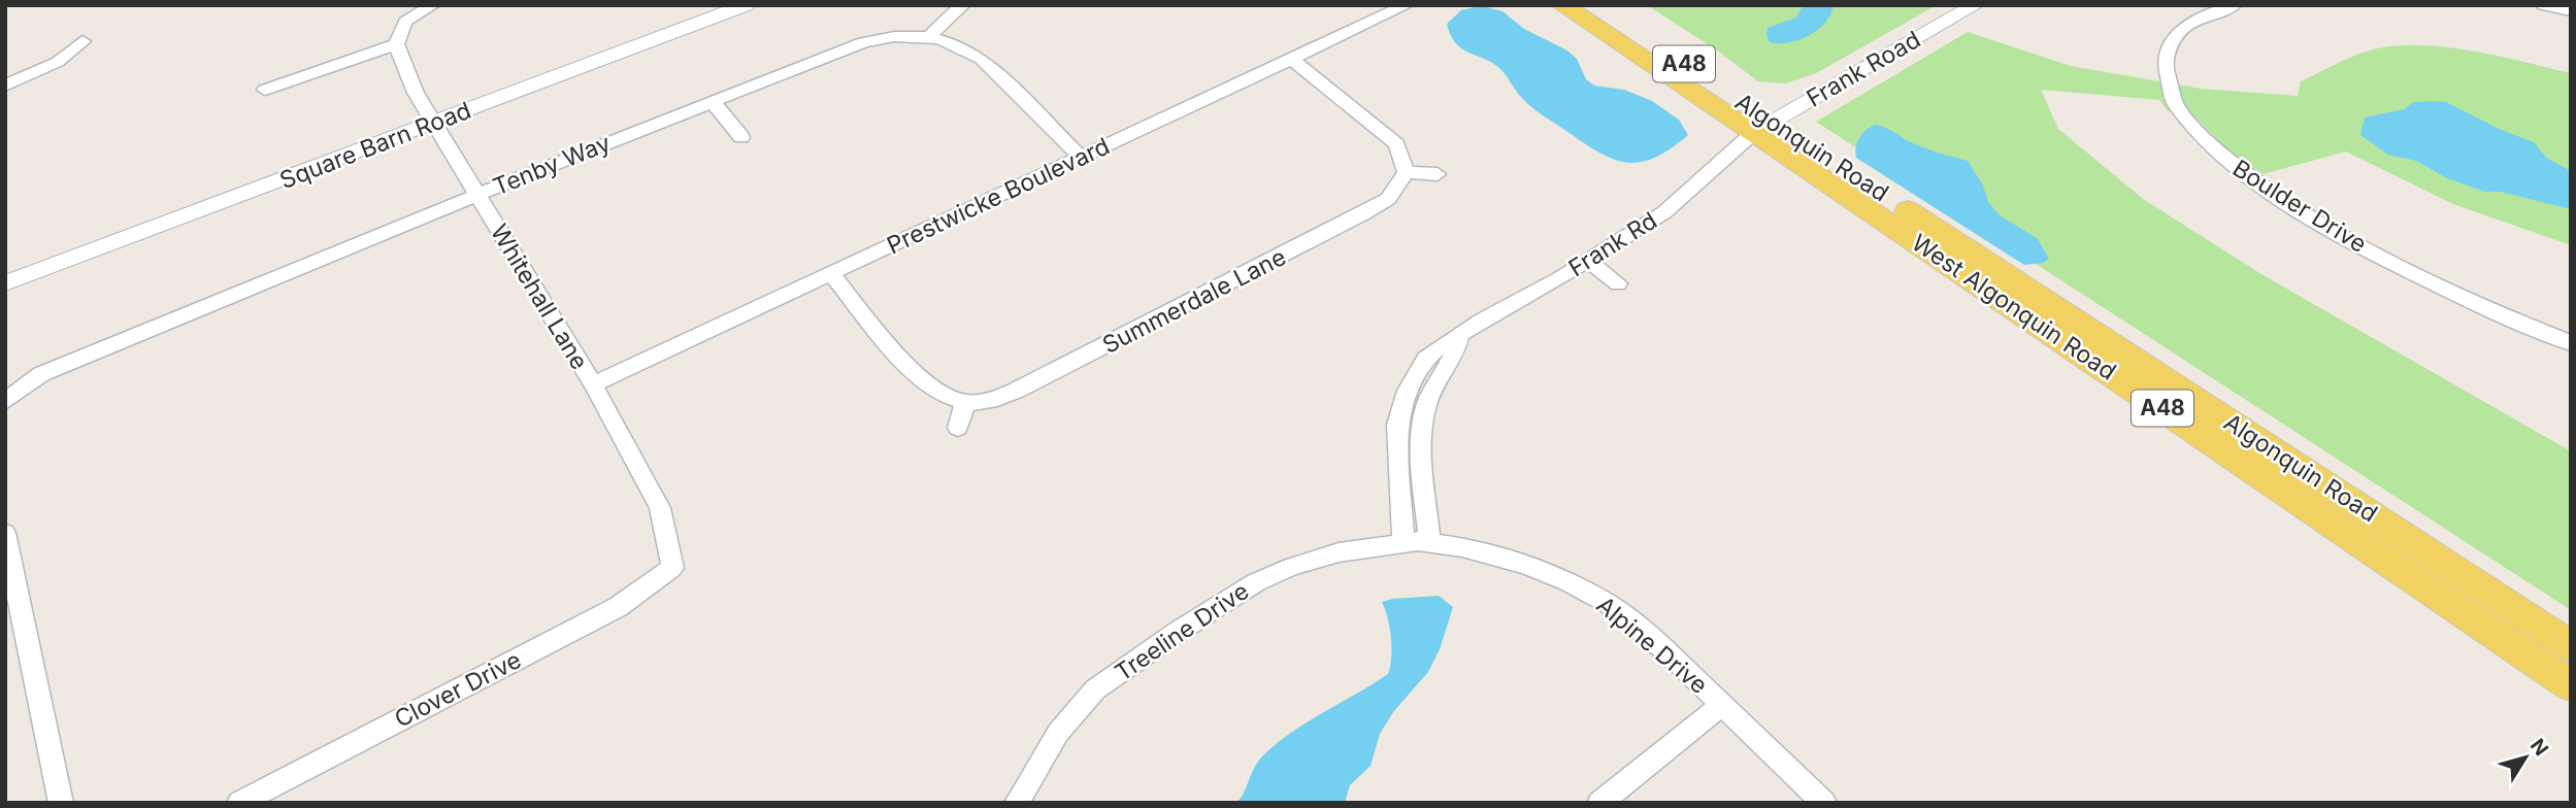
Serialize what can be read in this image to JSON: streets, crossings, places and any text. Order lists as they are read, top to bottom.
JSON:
{
  "streets": {
    "main road": ["A48", "Algonquin Road", "West Algonquin Road"],
    "street": [
      "Frank Road",
      "Square Barn Road",
      "Tenby Way",
      "Prestwicke Boulevard",
      "Boulder Drive",
      "Frank Rd",
      "Whitehall Lane",
      "Summerdale Lane",
      "Treeline Drive",
      "Alpine Drive",
      "Clover Drive"
    ]
  },
  "crossings": [
    ["Frank Road", "Algonquin Road"],
    ["Frank Road", "Frank Rd"],
    ["Frank Road", "West Algonquin Road"],
    ["Square Barn Road", "Whitehall Lane"],
    ["Algonquin Road", "Frank Rd"],
    ["Algonquin Road", "West Algonquin Road"],
    ["Tenby Way", "Prestwicke Boulevard"],
    ["Tenby Way", "Whitehall Lane"],
    ["Prestwicke Boulevard", "Whitehall Lane"],
    ["Frank Rd", "West Algonquin Road"],
    ["Frank Rd", "Treeline Drive"],
    ["Frank Rd", "Alpine Drive"],
    ["Whitehall Lane", "Clover Drive"],
    ["Treeline Drive", "Alpine Drive"]
  ],
  "north": "top right"
}
